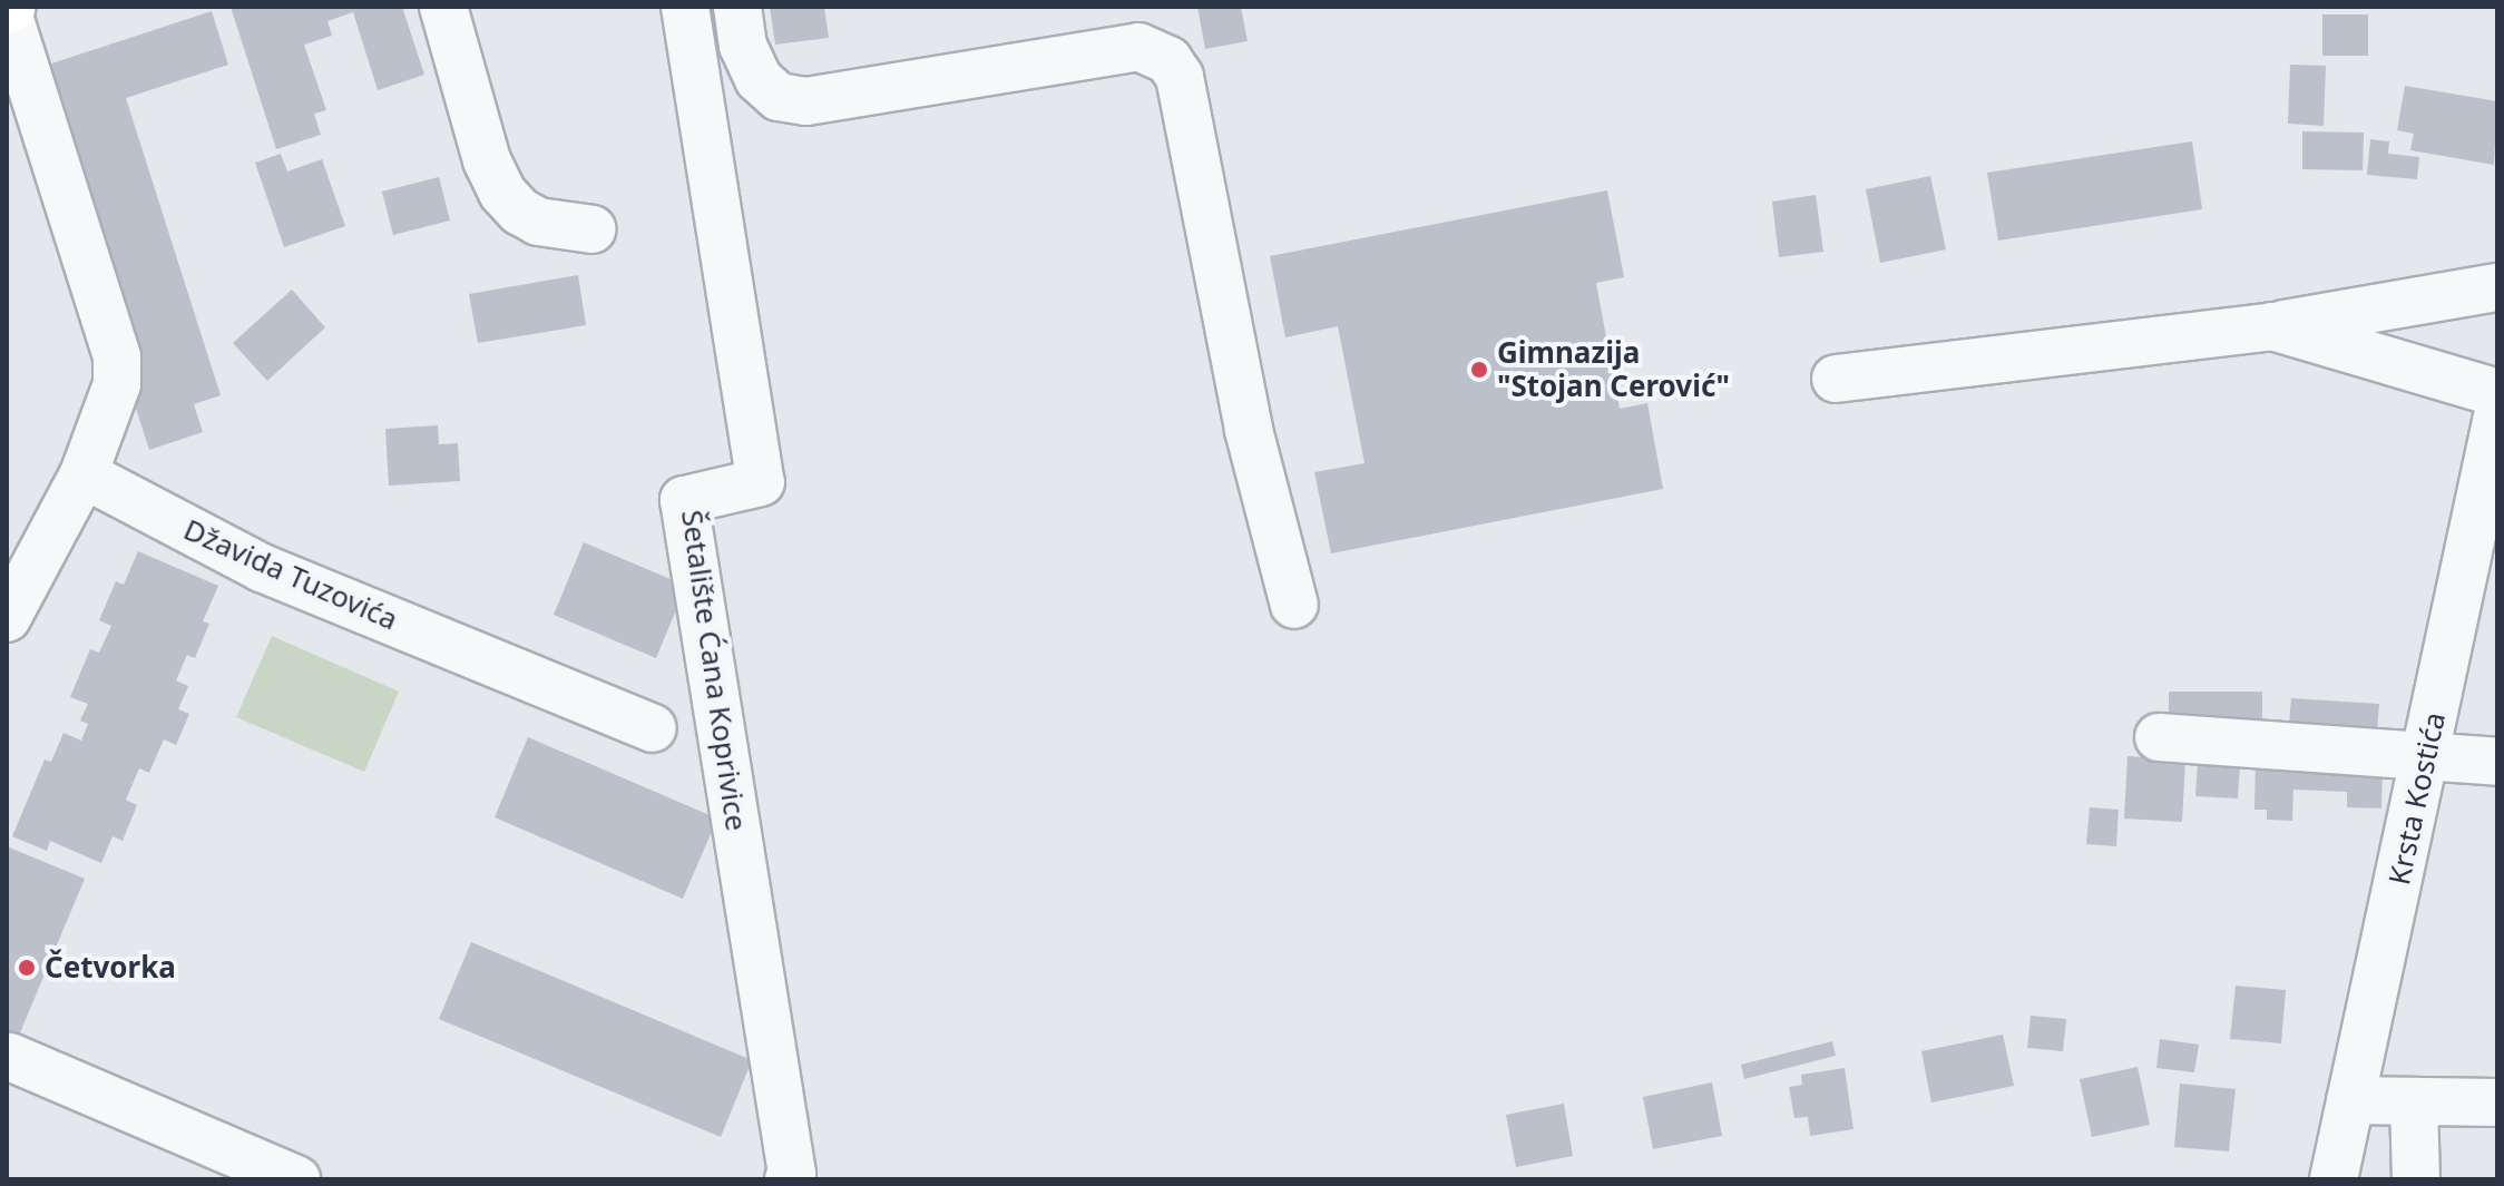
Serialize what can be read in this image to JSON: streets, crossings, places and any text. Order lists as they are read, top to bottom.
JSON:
{
  "streets": {
    "street": ["Džavida Tuzovića", "Šetalište Ćana Koprivice", "Krsta Kostića"]
  },
  "places": ["Gimnazija \"Stojan Cerović\"", "Četvorka"]
}
